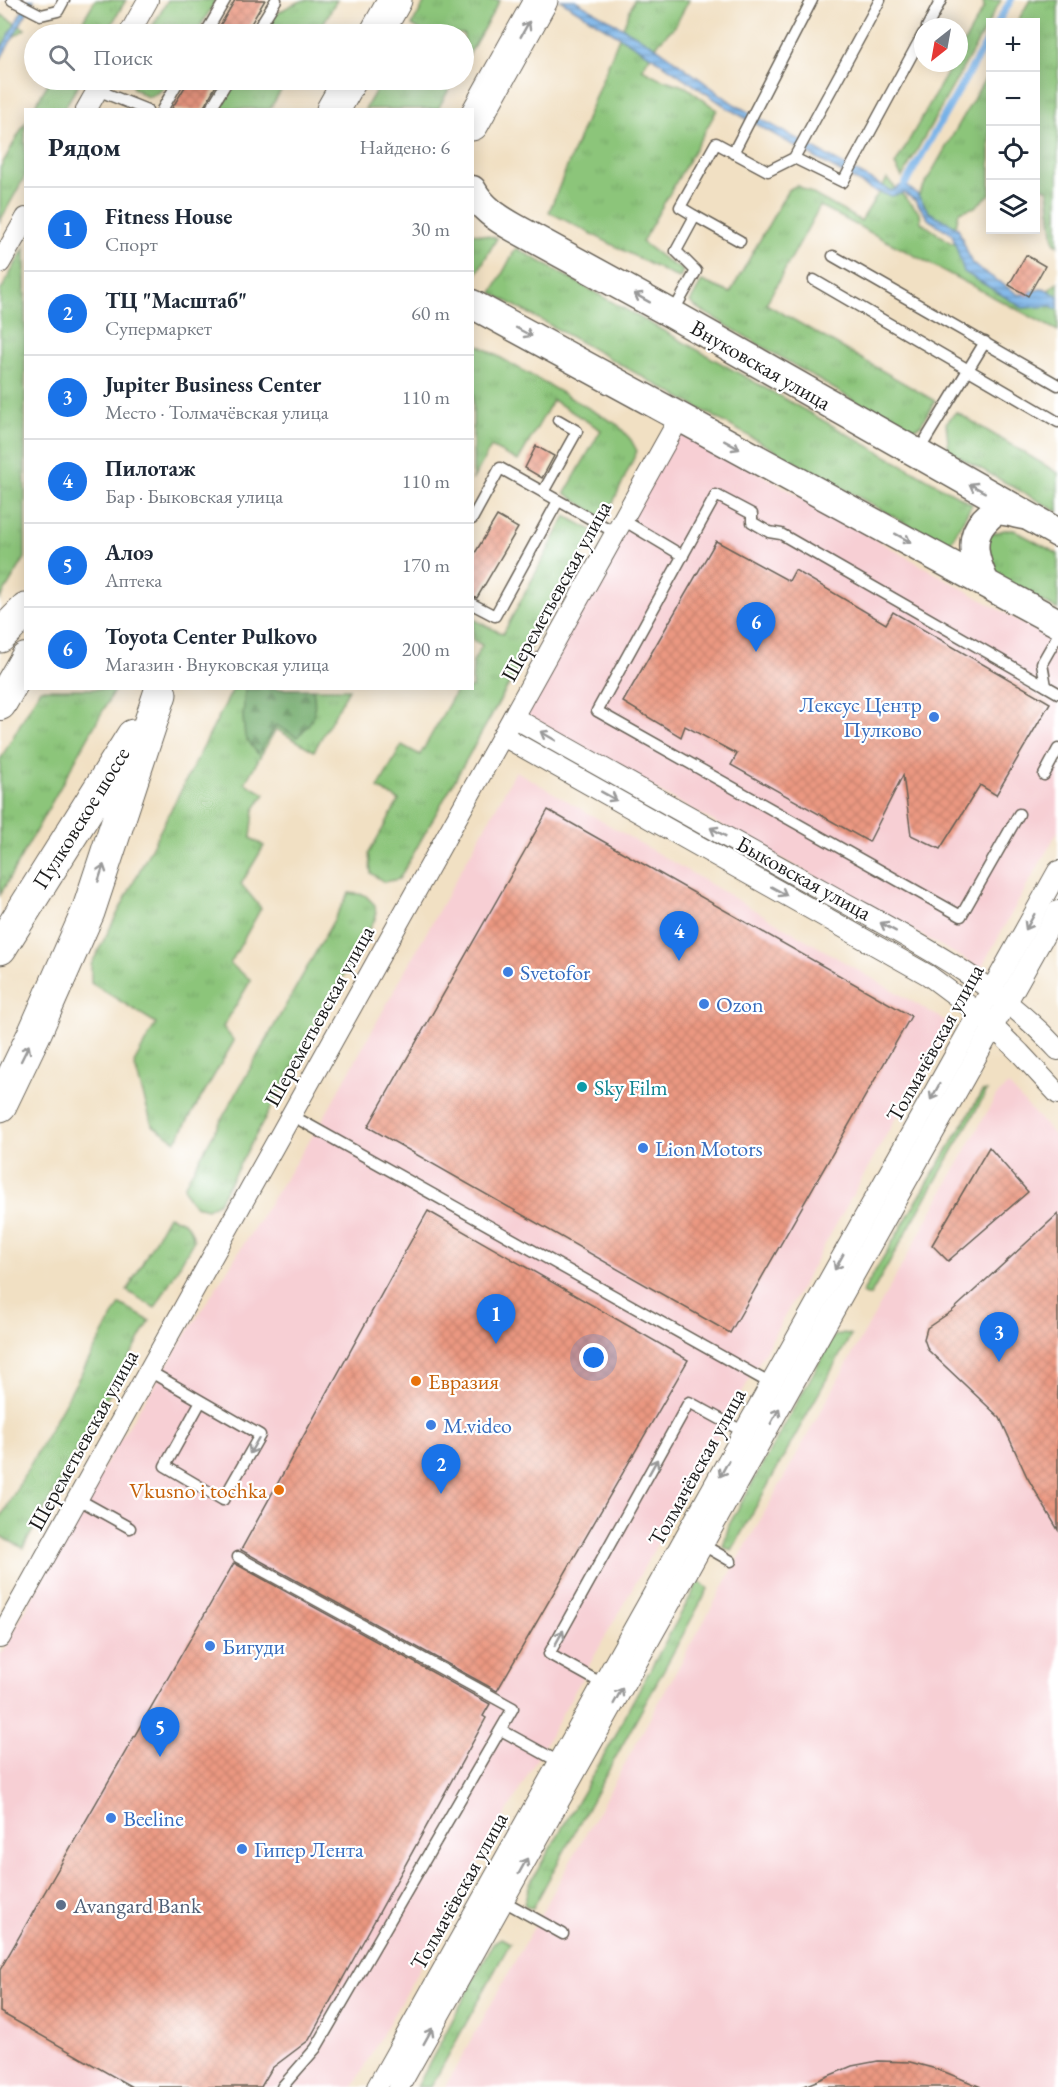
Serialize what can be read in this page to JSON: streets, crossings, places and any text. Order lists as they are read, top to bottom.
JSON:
{
  "streets": {
    "highway": ["Пулковское шоссе"],
    "street": [
      "Внуковская улица",
      "Шереметьевская улица",
      "Быковская улица",
      "Толмачёвская улица"
    ]
  },
  "crossings": [
    ["Шереметьевская улица", "Быковская улица"],
    ["Быковская улица", "Толмачёвская улица"]
  ],
  "places": [
    "Лексус Центр Пулково",
    "Svetofor",
    "Ozon",
    "Sky Film",
    "Lion Motors",
    "Евразия",
    "M.video",
    "Vkusno i tochka",
    "Бигуди",
    "Beeline",
    "Гипер Лента",
    "Avangard Bank"
  ],
  "north": "bottom left",
  "page": {
    "map_buttons": ["+", "−"],
    "search": "Поиск",
    "heading": ["Рядом", "Найдено: 6"],
    "list": [
      {
        "mark": "1",
        "name": "Fitness House",
        "note": "Спорт",
        "value": "30 m"
      },
      {
        "mark": "2",
        "name": "ТЦ \"Масштаб\"",
        "note": "Супермаркет",
        "value": "60 m"
      },
      {
        "mark": "3",
        "name": "Jupiter Business Center",
        "note": "Место · Толмачёвская улица",
        "value": "110 m"
      },
      {
        "mark": "4",
        "name": "Пилотаж",
        "note": "Бар · Быковская улица",
        "value": "110 m"
      },
      {
        "mark": "5",
        "name": "Алоэ",
        "note": "Аптека",
        "value": "170 m"
      },
      {
        "mark": "6",
        "name": "Toyota Center Pulkovo",
        "note": "Магазин · Внуковская улица",
        "value": "200 m"
      }
    ],
    "pins": [
      "6",
      "4",
      "1",
      "3",
      "2",
      "5"
    ]
  }
}
